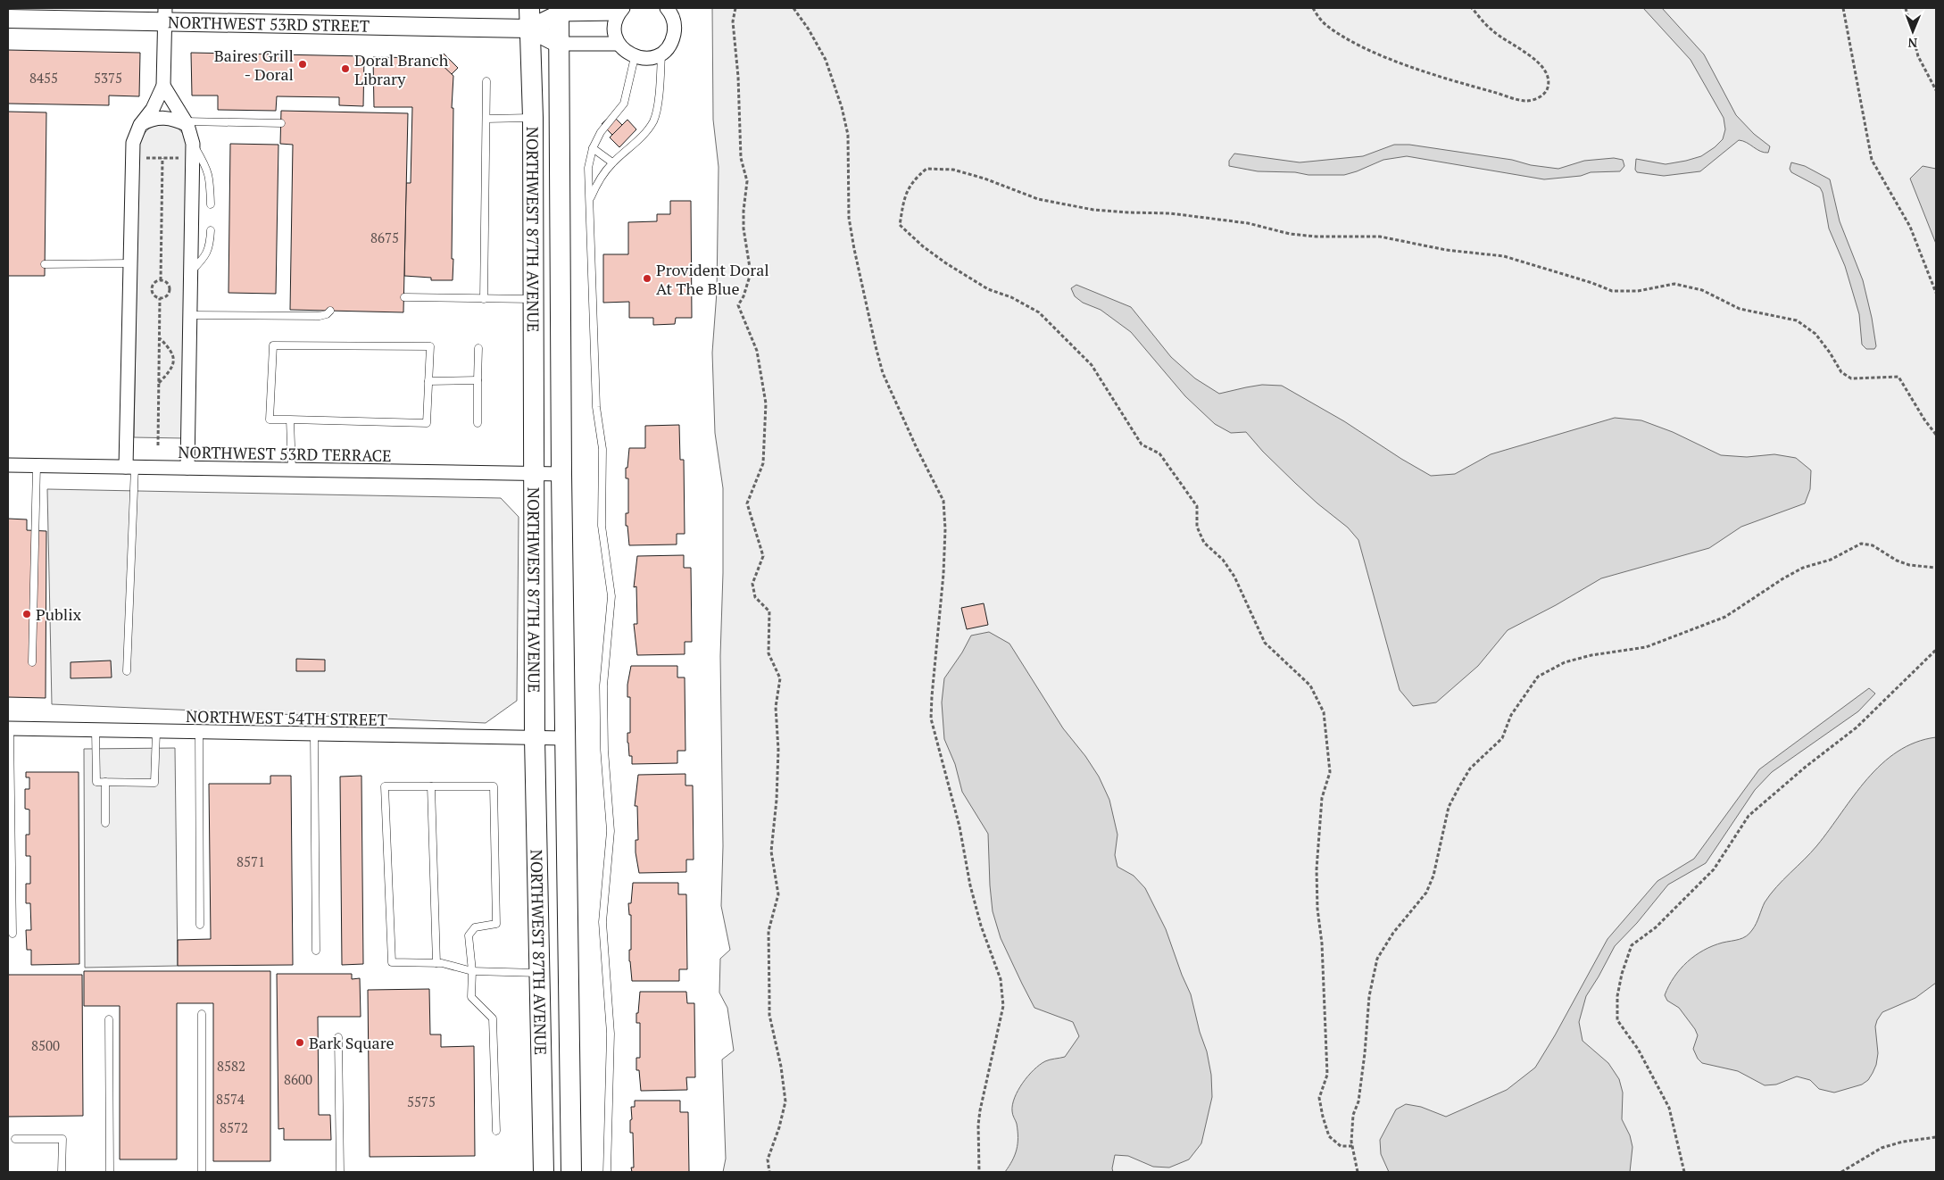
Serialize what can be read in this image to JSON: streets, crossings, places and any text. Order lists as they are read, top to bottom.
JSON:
{
  "streets": {
    "main road": ["NORTHWEST 87TH AVENUE"],
    "street": ["NORTHWEST 53RD STREET", "NORTHWEST 53RD TERRACE", "NORTHWEST 54TH STREET"]
  },
  "crossings": [
    ["NORTHWEST 53RD STREET", "NORTHWEST 87TH AVENUE"],
    ["NORTHWEST 87TH AVENUE", "NORTHWEST 53RD TERRACE"],
    ["NORTHWEST 87TH AVENUE", "NORTHWEST 54TH STREET"]
  ],
  "places": [
    "Baires Grill - Doral",
    "Doral Branch Library",
    "Provident Doral At The Blue",
    "Publix",
    "Bark Square"
  ],
  "house_numbers": [
    "8455",
    "5375",
    "8675",
    "8571",
    "8500",
    "8582",
    "8600",
    "8574",
    "5575",
    "8572"
  ],
  "north": "bottom"
}
